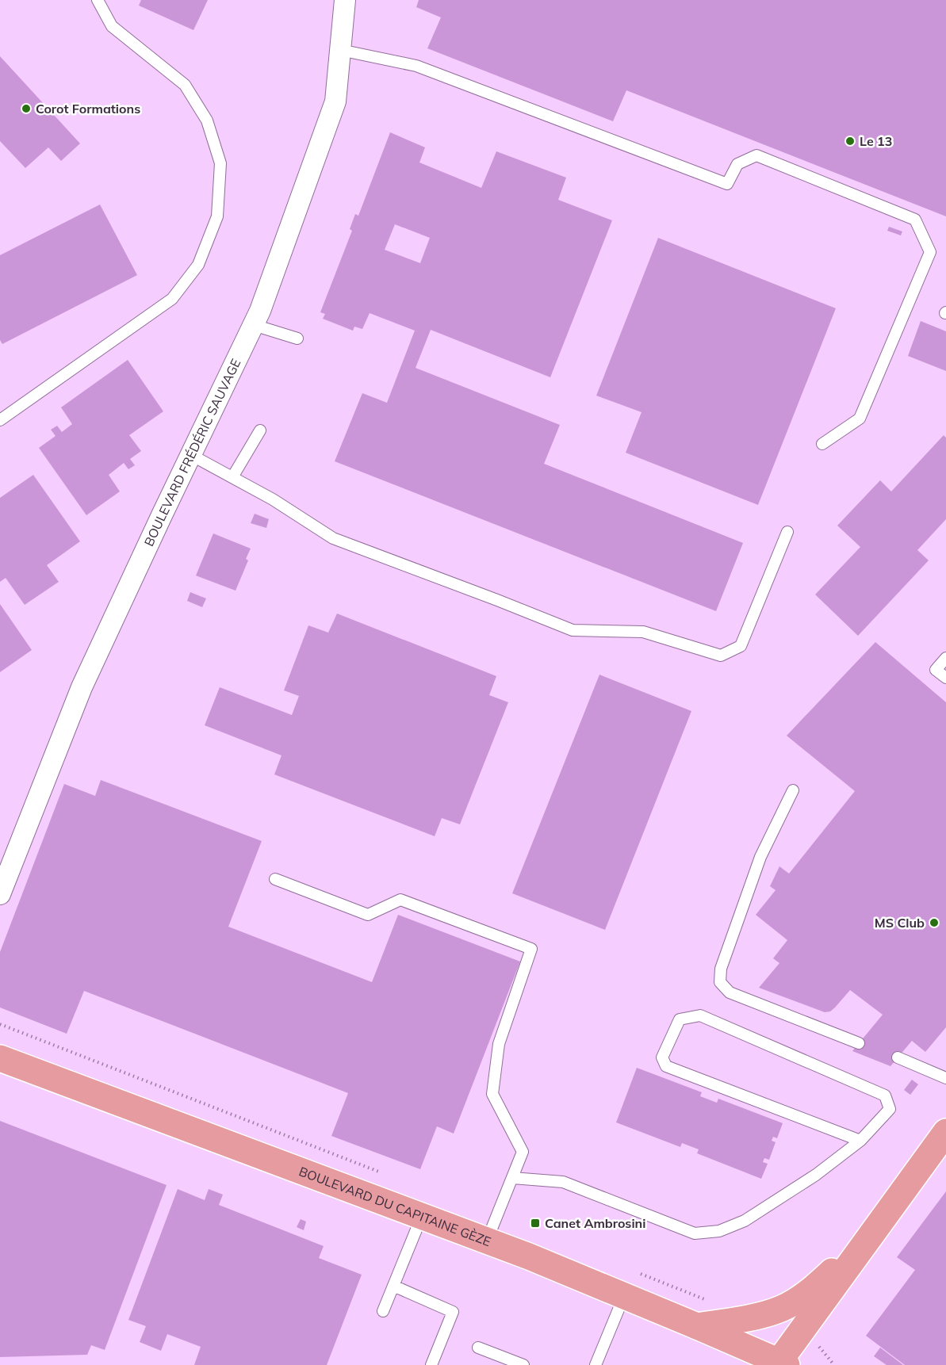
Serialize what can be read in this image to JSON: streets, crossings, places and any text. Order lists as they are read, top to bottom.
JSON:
{
  "streets": {
    "main road": ["BOULEVARD DU CAPITAINE GÈZE"],
    "street": ["BOULEVARD FRÉDÉRIC SAUVAGE"]
  },
  "places": {
    "other": ["Corot Formations", "Le 13", "MS Club"],
    "transit": ["Canet Ambrosini"]
  }
}
